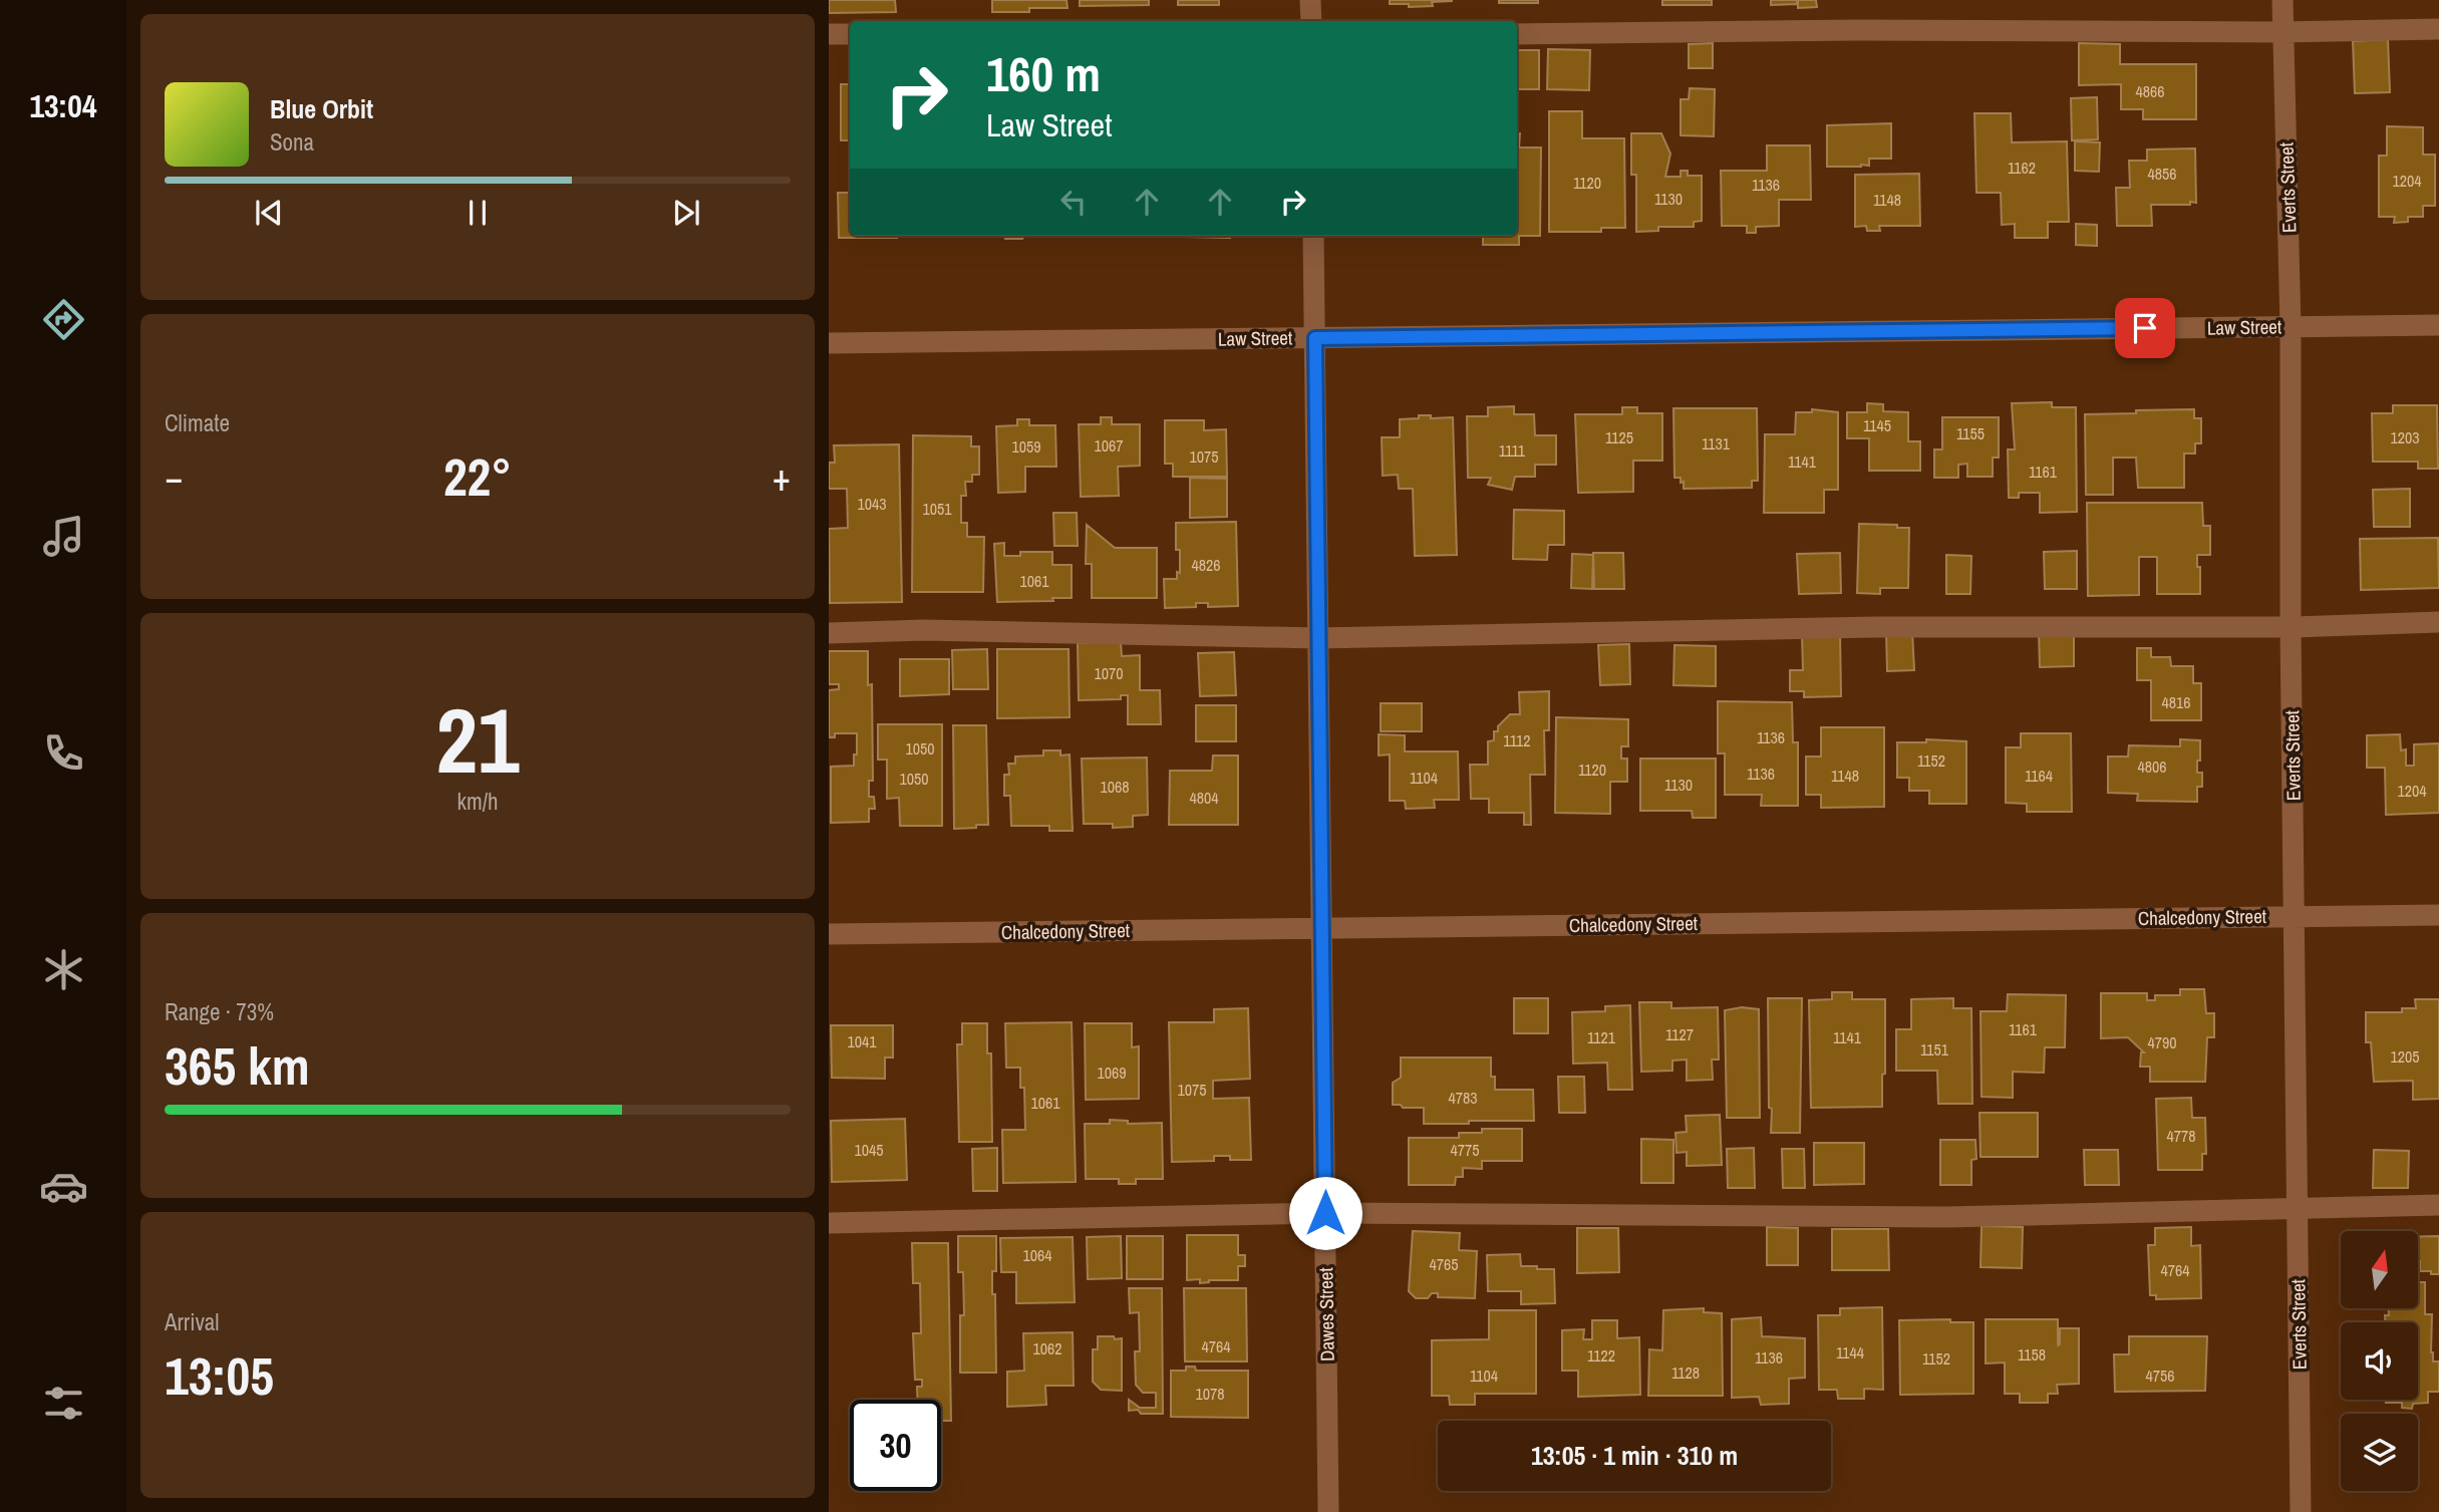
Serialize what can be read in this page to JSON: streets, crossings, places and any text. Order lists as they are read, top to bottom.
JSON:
{
  "streets": {
    "street": [
      "Everts Street",
      "Law Street",
      "Chalcedony Street",
      "Dawes Street"
    ]
  },
  "crossings": [
    ["Everts Street", "Law Street"],
    ["Everts Street", "Chalcedony Street"],
    ["Law Street", "Dawes Street"],
    ["Chalcedony Street", "Dawes Street"]
  ],
  "house_numbers": [
    "4866",
    "1162",
    "4856",
    "1204",
    "1120",
    "1136",
    "1130",
    "1148",
    "1145",
    "1155",
    "1125",
    "1203",
    "1131",
    "1067",
    "1059",
    "1111",
    "1075",
    "1141",
    "1161",
    "1043",
    "1051",
    "4826",
    "1061",
    "1070",
    "4816",
    "1136",
    "1112",
    "1050",
    "1152",
    "4806",
    "1120",
    "1136",
    "1148",
    "1164",
    "1104",
    "1050",
    "1130",
    "1068",
    "1204",
    "4804",
    "1161",
    "1127",
    "1121",
    "1141",
    "1041",
    "4790",
    "1151",
    "1205",
    "1069",
    "1075",
    "4783",
    "1061",
    "4778",
    "1045",
    "4775",
    "1064",
    "4765",
    "4764",
    "4764",
    "1062",
    "1144",
    "1158",
    "1122",
    "1136",
    "1152",
    "1128",
    "1104",
    "4756",
    "1078"
  ],
  "north": "top",
  "page": {
    "tabs": "13:04",
    "turn": ["160 m", "Law Street"],
    "song": ["Blue Orbit", "Sona"],
    "tile": [
      "Climate",
      ["21", "km/h"],
      ["Range · 73%", "365 km"],
      ["Arrival", "13:05"]
    ],
    "heat": ["−", "22°", "+"],
    "limit": "30",
    "trip": "13:05 · 1 min · 310 m"
  }
}
